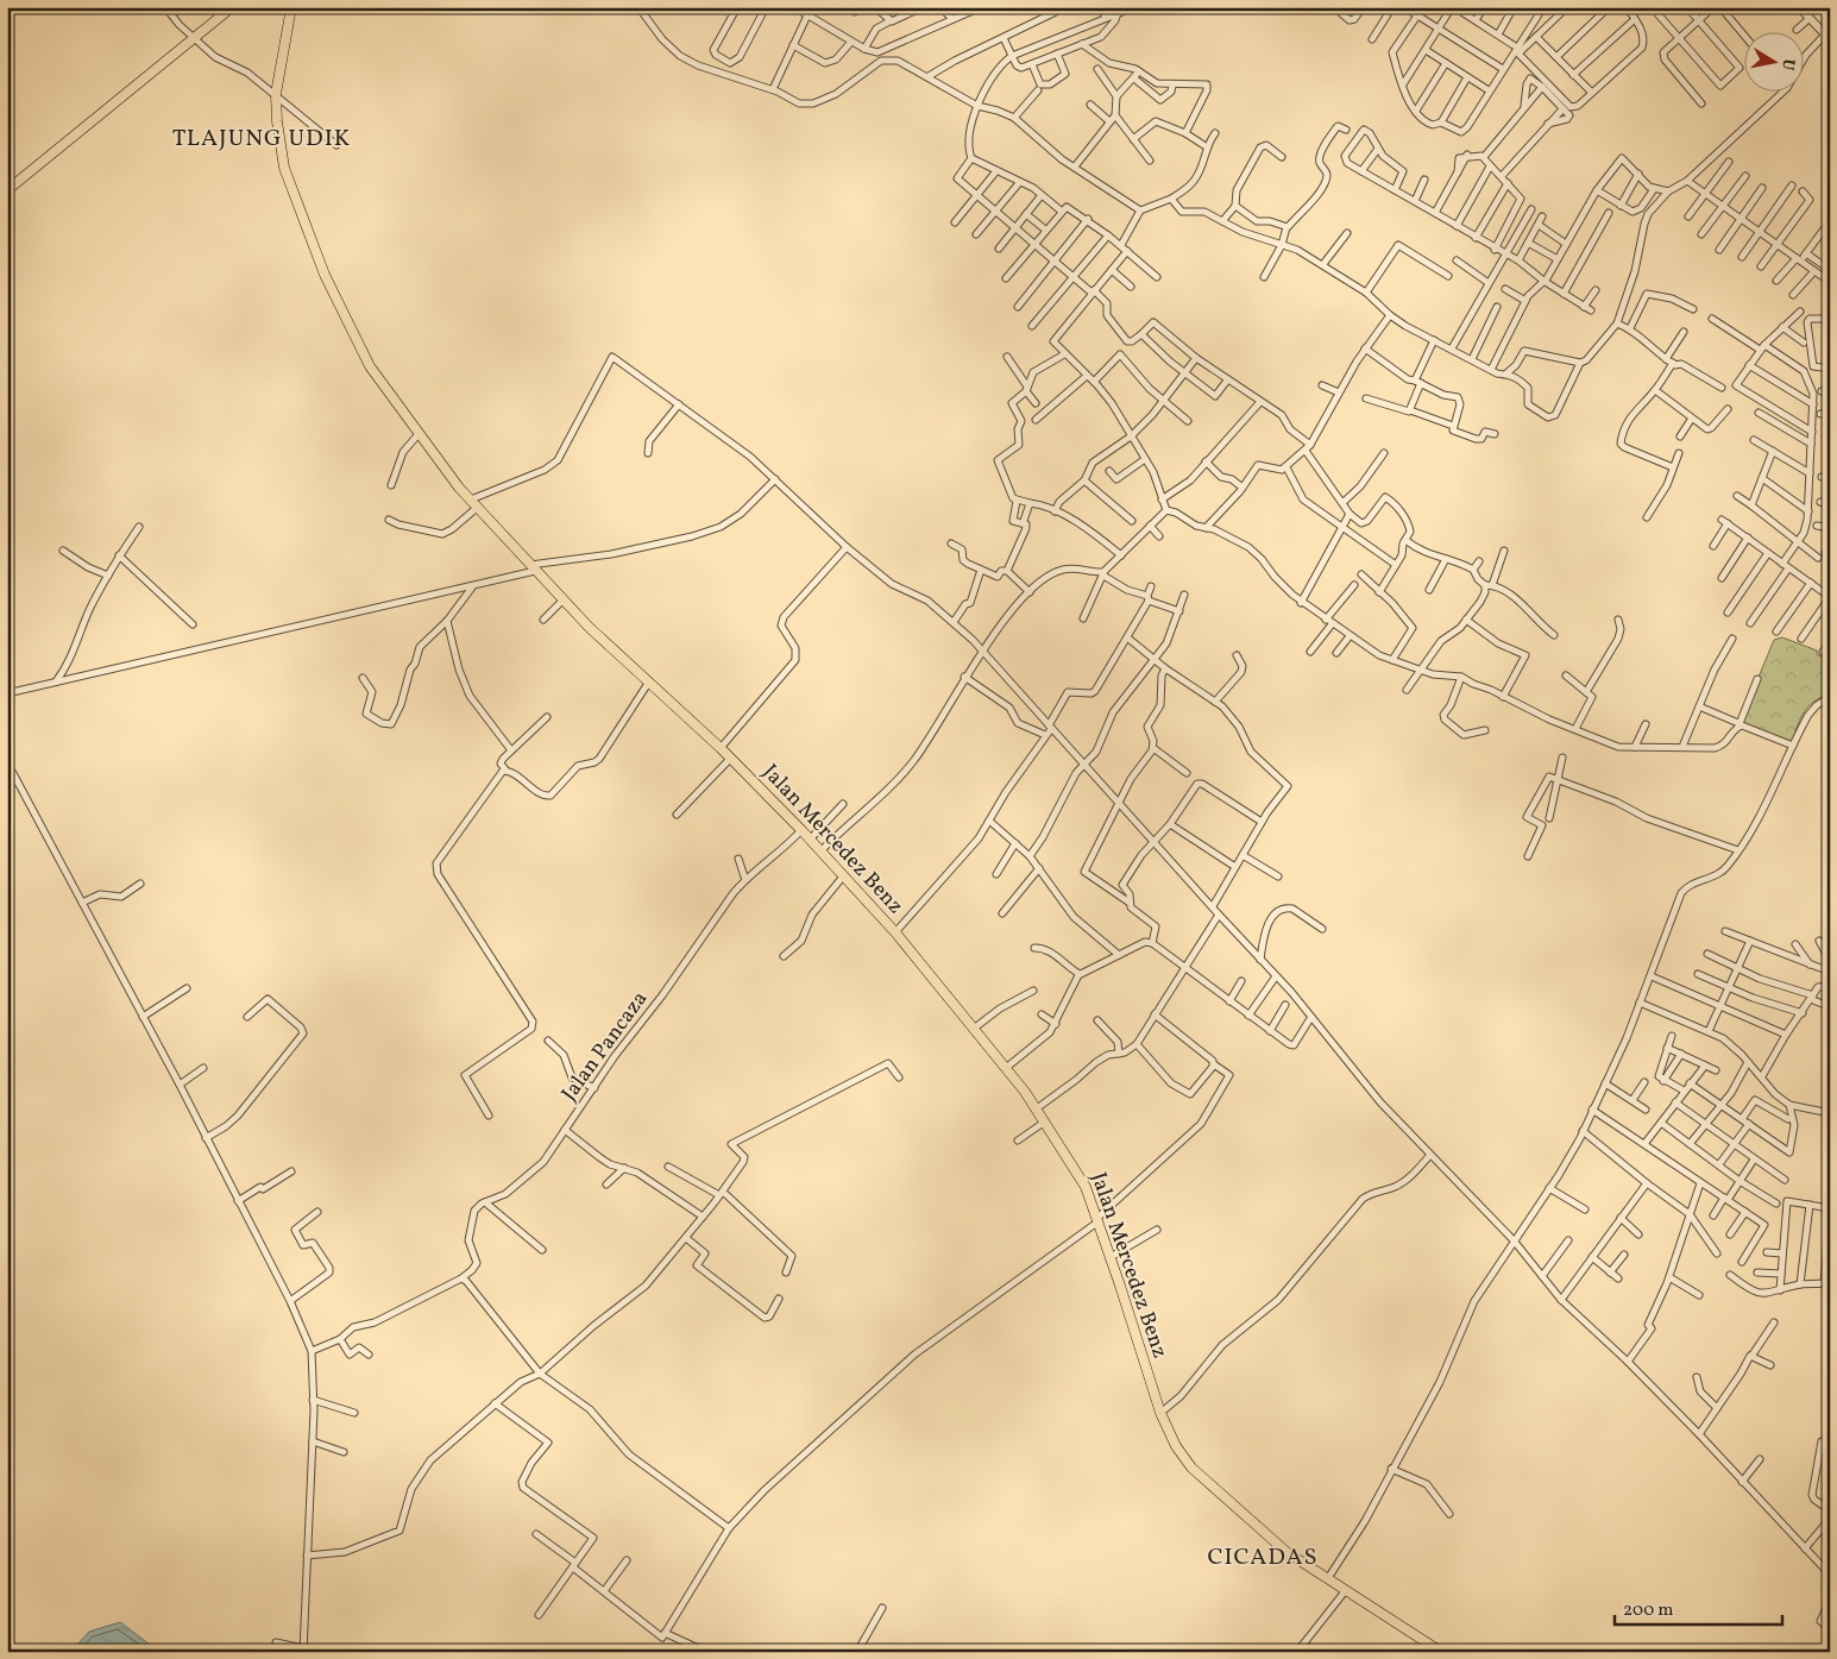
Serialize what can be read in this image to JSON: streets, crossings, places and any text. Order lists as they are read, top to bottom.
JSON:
{
  "streets": {
    "main road": ["Jalan Mercedez Benz"],
    "street": ["Jalan Pancaza"]
  },
  "crossings": [
    ["Jalan Mercedez Benz", "Jalan Pancaza"]
  ],
  "districts": ["TLAJUNG UDIK", "CICADAS"],
  "scale_bar": "200 m",
  "north": "right"
}
